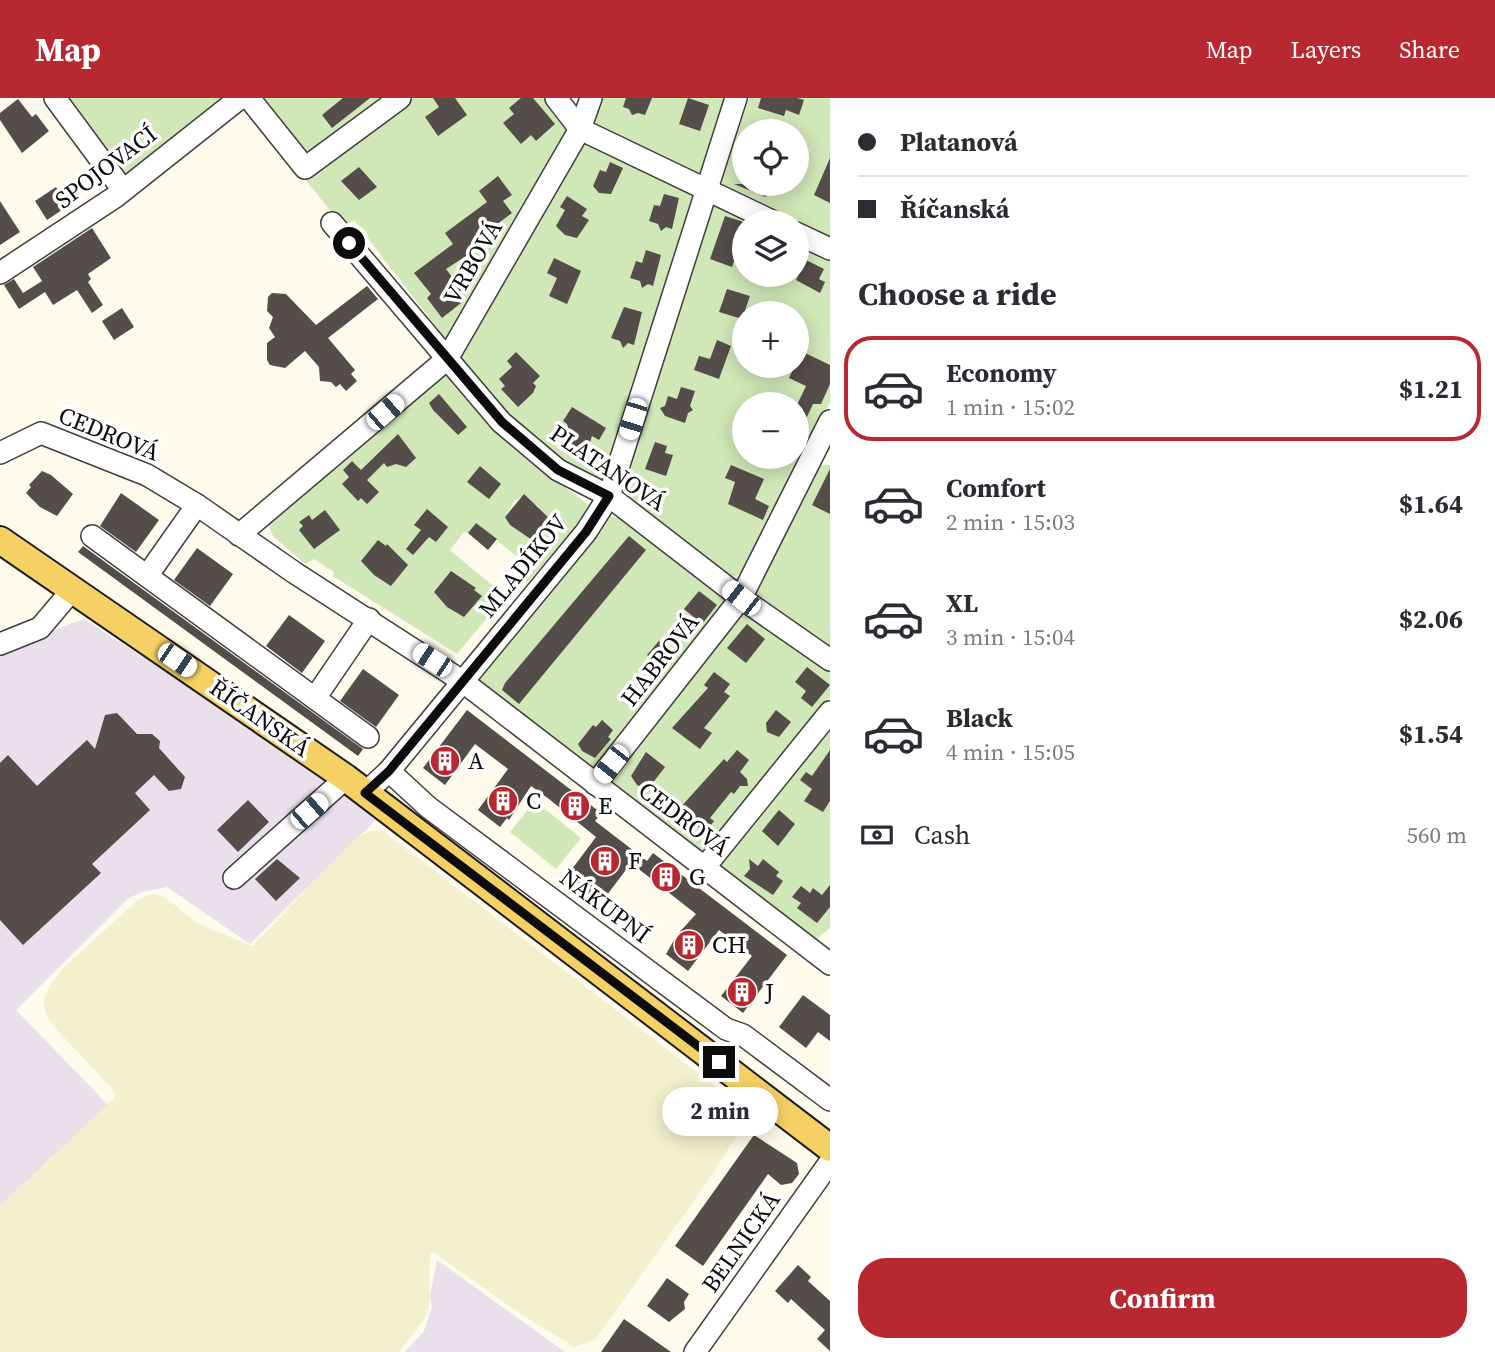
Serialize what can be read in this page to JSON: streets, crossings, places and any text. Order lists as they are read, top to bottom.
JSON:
{
  "streets": {
    "main road": ["ŘÍČANSKÁ"],
    "street": [
      "SPOJOVACÍ",
      "VRBOVÁ",
      "CEDROVÁ",
      "PLATANOVÁ",
      "MLADÍKOV",
      "HABROVÁ",
      "NÁKUPNÍ",
      "BELNICKÁ"
    ]
  },
  "crossings": [
    ["VRBOVÁ", "CEDROVÁ"],
    ["VRBOVÁ", "PLATANOVÁ"],
    ["CEDROVÁ", "MLADÍKOV"],
    ["CEDROVÁ", "HABROVÁ"],
    ["PLATANOVÁ", "MLADÍKOV"],
    ["PLATANOVÁ", "HABROVÁ"],
    ["MLADÍKOV", "ŘÍČANSKÁ"],
    ["MLADÍKOV", "NÁKUPNÍ"]
  ],
  "places": {
    "building": [
      "A",
      "C",
      "E",
      "F",
      "G",
      "CH",
      "J"
    ]
  },
  "page": {
    "header": "Map",
    "nav": ["Map", "Layers", "Share"],
    "banner": ["Platanová", "Říčanská"],
    "map_buttons": ["+", "−"],
    "heading": "Choose a ride",
    "list": [
      {
        "name": "Economy",
        "note": "1 min · 15:02",
        "value": "$1.21"
      },
      {
        "name": "Comfort",
        "note": "2 min · 15:03",
        "value": "$1.64"
      },
      {
        "name": "XL",
        "note": "3 min · 15:04",
        "value": "$2.06"
      },
      {
        "name": "Black",
        "note": "4 min · 15:05",
        "value": "$1.54"
      }
    ],
    "pay": ["Cash", "560 m"],
    "bubble": "2 min",
    "buttons": "Confirm"
  }
}
